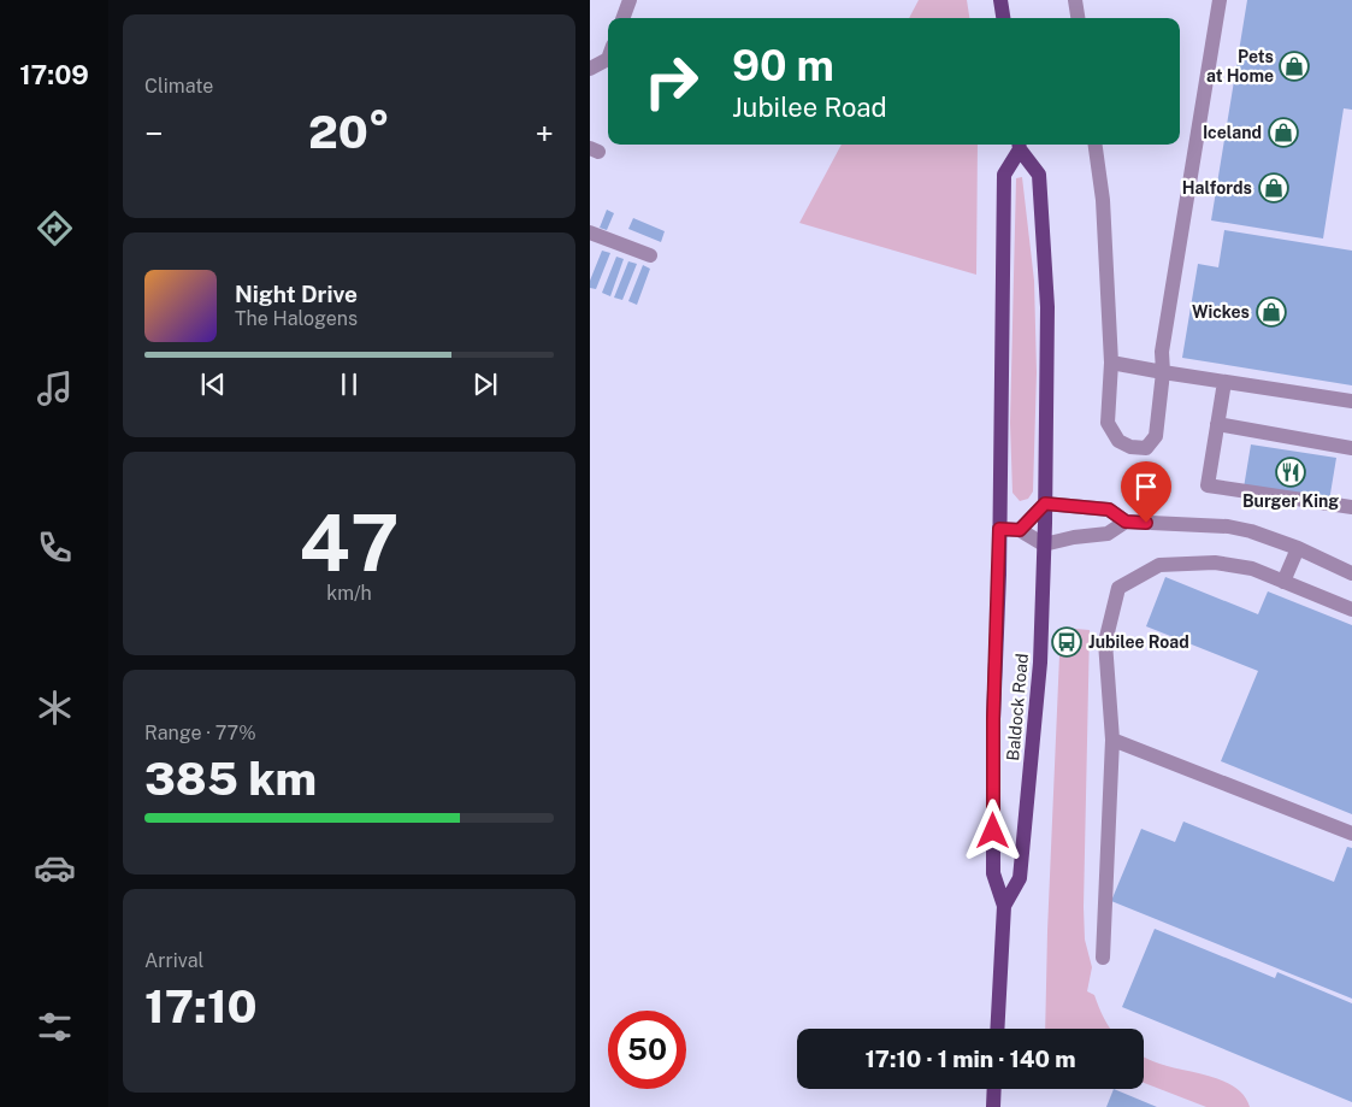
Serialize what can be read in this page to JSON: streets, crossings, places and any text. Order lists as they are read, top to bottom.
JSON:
{
  "streets": {
    "main road": ["Baldock Road"]
  },
  "places": {
    "shop": [
      "Pets at Home",
      "Iceland",
      "Halfords",
      "Wickes"
    ],
    "restaurant": ["Burger King"],
    "bus stop": ["Jubilee Road"]
  },
  "page": {
    "tabs": "17:09",
    "tile": [
      "Climate",
      ["47", "km/h"],
      ["Range · 77%", "385 km"],
      ["Arrival", "17:10"]
    ],
    "turn": ["90 m", "Jubilee Road"],
    "heat": ["−", "20°", "+"],
    "song": ["Night Drive", "The Halogens"],
    "limit": "50",
    "trip": "17:10 · 1 min · 140 m"
  }
}
